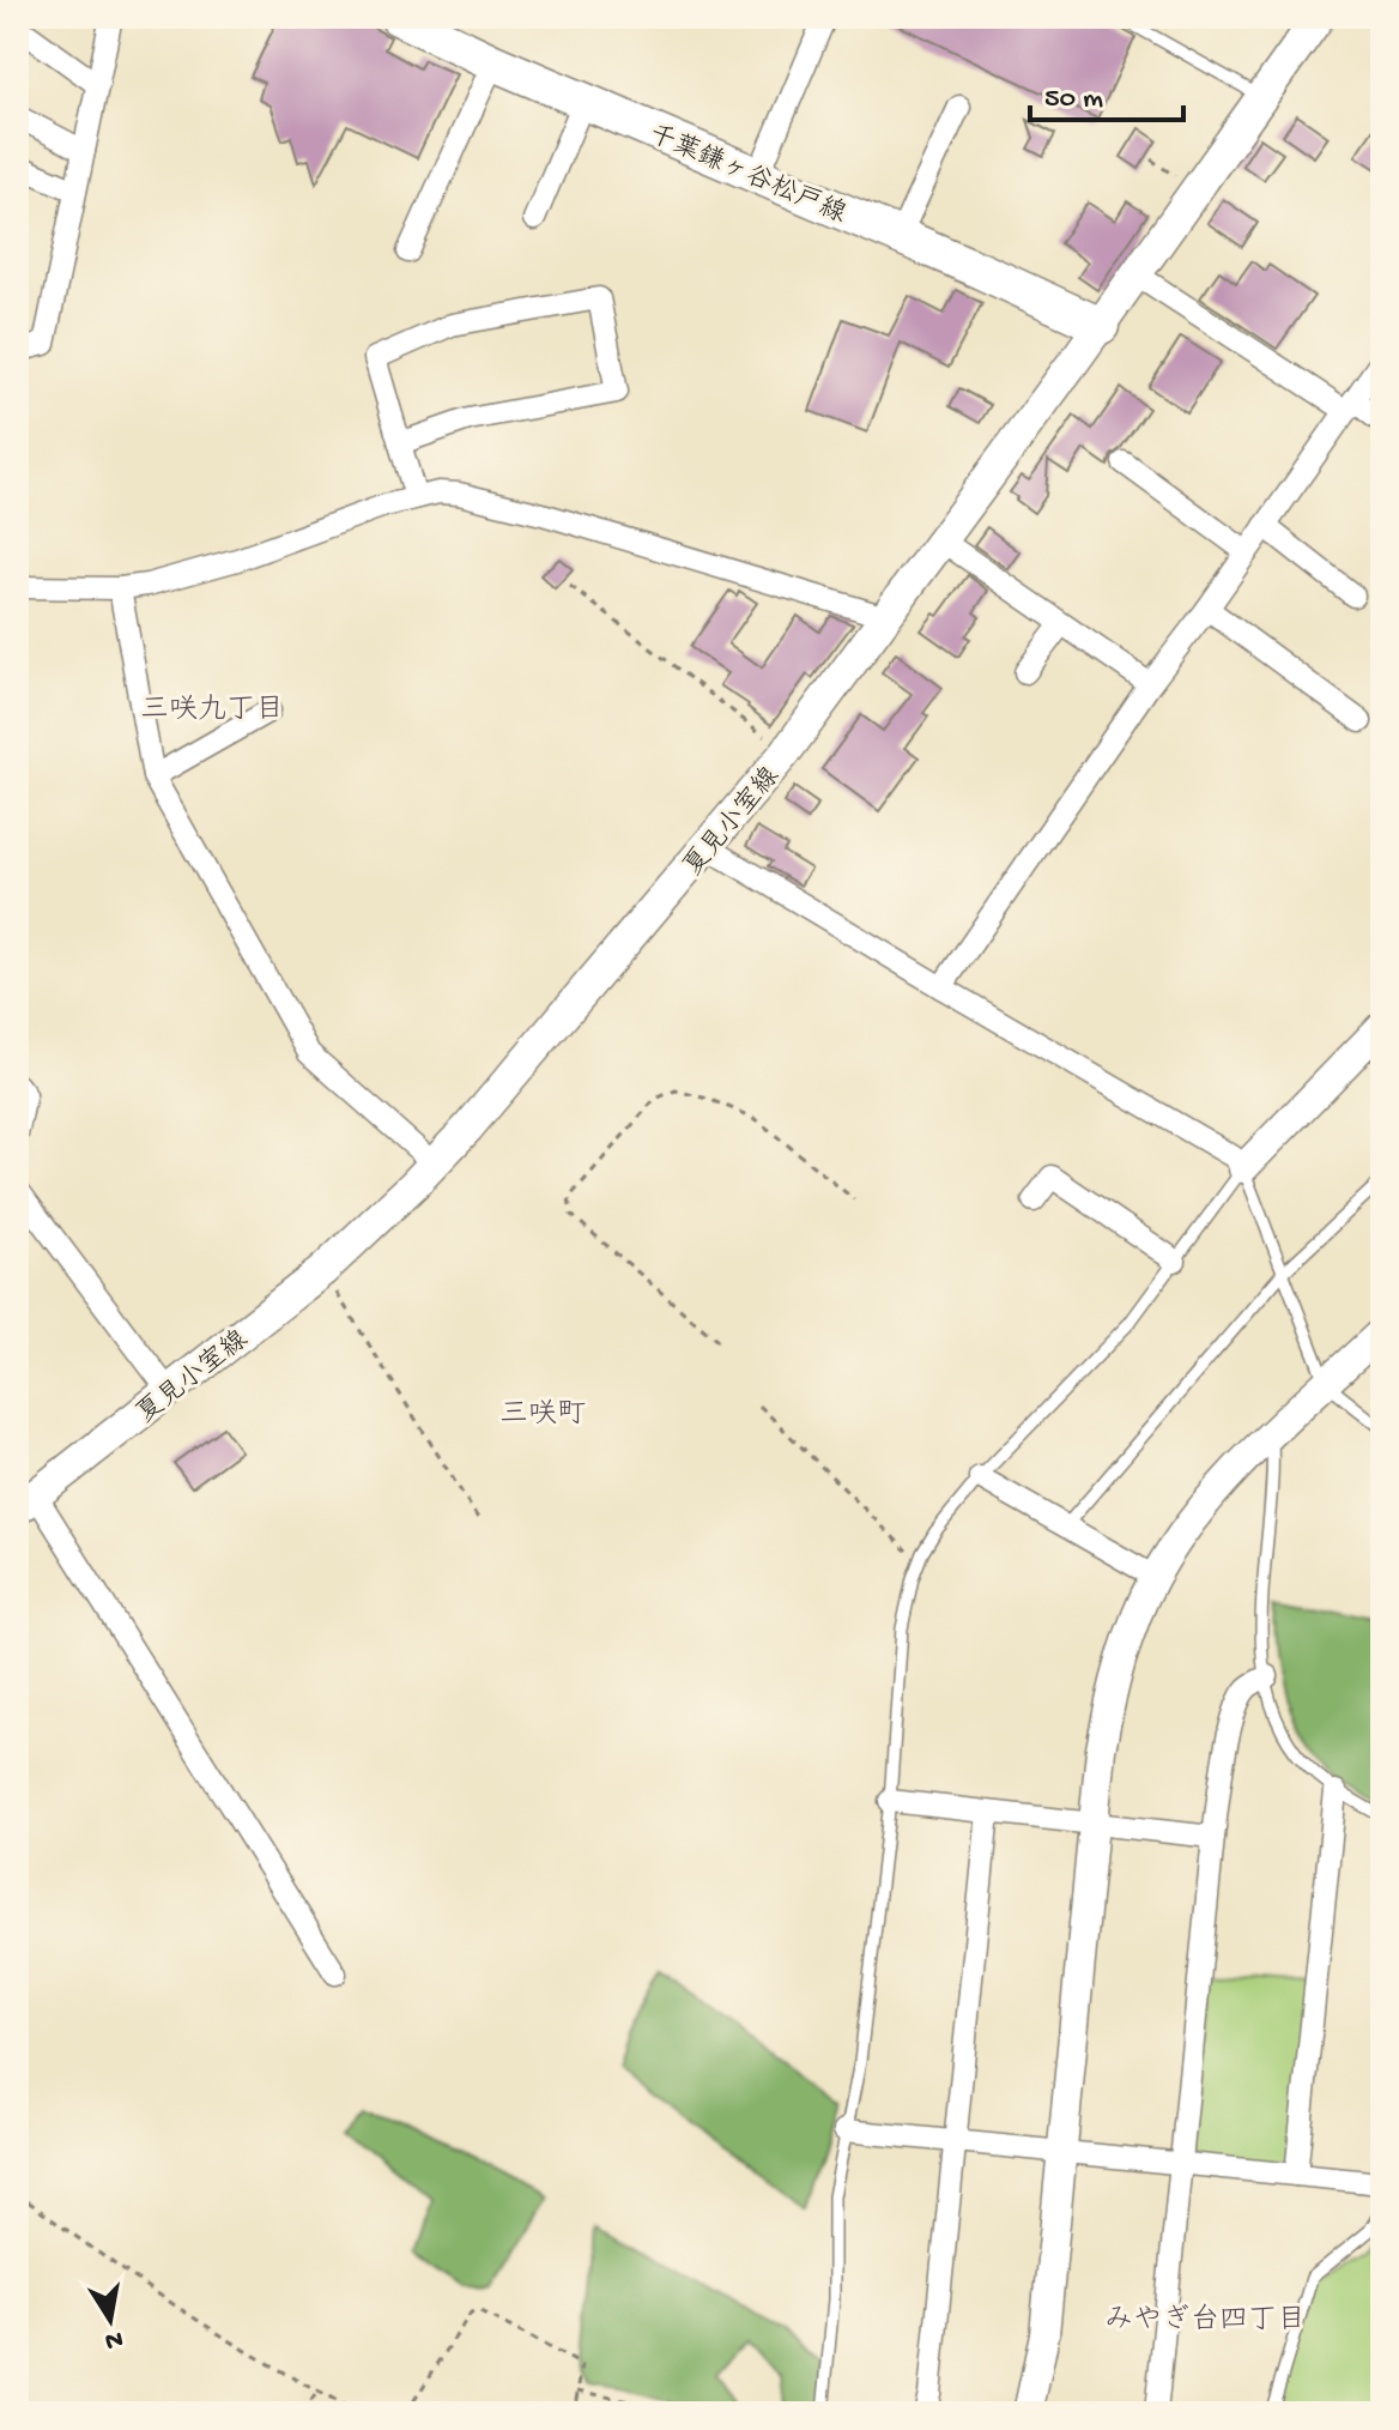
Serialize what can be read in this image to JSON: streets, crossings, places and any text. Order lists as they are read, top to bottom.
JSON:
{
  "streets": {
    "main road": ["千葉鎌ヶ谷松戸線", "夏見小室線"]
  },
  "crossings": [
    ["千葉鎌ヶ谷松戸線", "夏見小室線"]
  ],
  "districts": ["三咲九丁目", "三咲町", "みやぎ台四丁目"],
  "scale_bar": "50 m",
  "north": "bottom"
}
